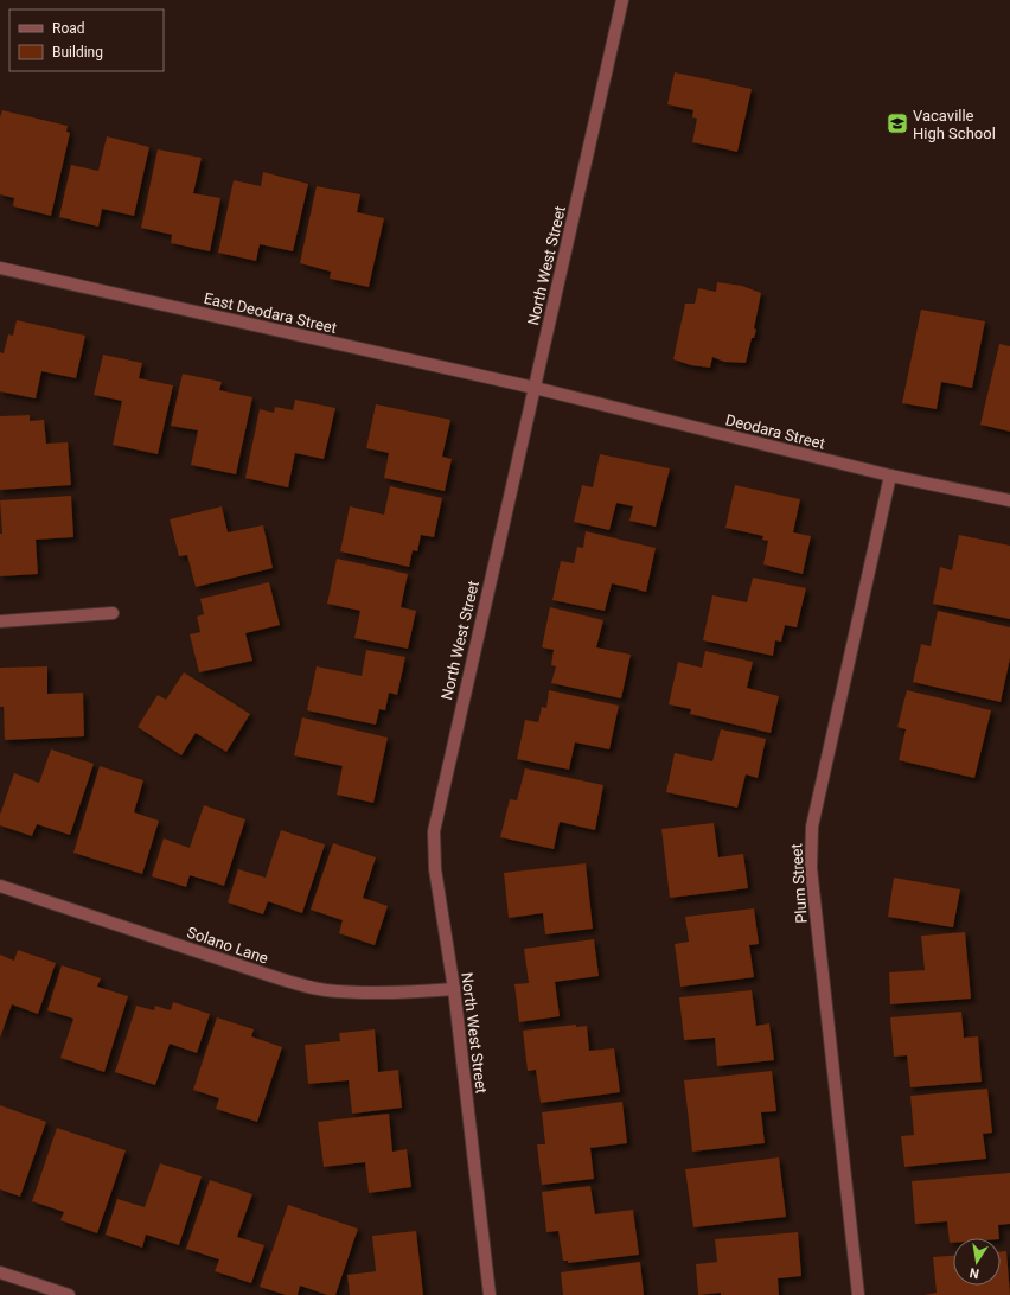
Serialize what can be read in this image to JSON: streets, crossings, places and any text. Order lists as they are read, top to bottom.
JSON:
{
  "streets": {
    "street": [
      "North West Street",
      "East Deodara Street",
      "Deodara Street",
      "Plum Street",
      "Solano Lane"
    ]
  },
  "crossings": [
    ["North West Street", "East Deodara Street"],
    ["North West Street", "Deodara Street"],
    ["North West Street", "Solano Lane"],
    ["East Deodara Street", "Deodara Street"],
    ["Deodara Street", "Plum Street"]
  ],
  "places": {
    "school or university": ["Vacaville High School"]
  },
  "legend": ["Road", "Building"],
  "north": "bottom"
}
